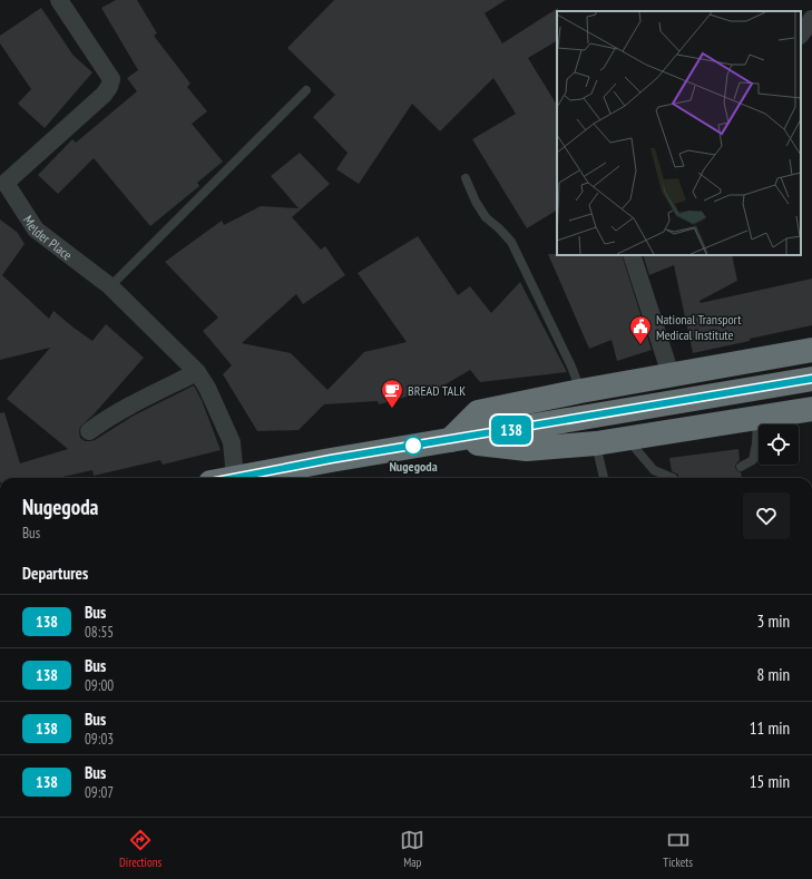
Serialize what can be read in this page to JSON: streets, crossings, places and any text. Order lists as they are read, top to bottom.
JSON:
{
  "streets": {
    "street": ["Melder Place"]
  },
  "places": {
    "public building": ["National Transport Medical Institute"],
    "cafe": ["BREAD TALK"],
    "other": ["Nugegoda"]
  },
  "lines": ["bus line 138"],
  "page": {
    "on_map": "138",
    "heading": [
      ["Nugegoda", "Bus"],
      "Departures"
    ],
    "list": [
      {
        "mark": "138",
        "name": "Bus",
        "note": "08:55",
        "value": "3 min"
      },
      {
        "mark": "138",
        "name": "Bus",
        "note": "09:00",
        "value": "8 min"
      },
      {
        "mark": "138",
        "name": "Bus",
        "note": "09:03",
        "value": "11 min"
      },
      {
        "mark": "138",
        "name": "Bus",
        "note": "09:07",
        "value": "15 min"
      }
    ],
    "tabs": ["Directions", "Map", "Tickets"]
  }
}
